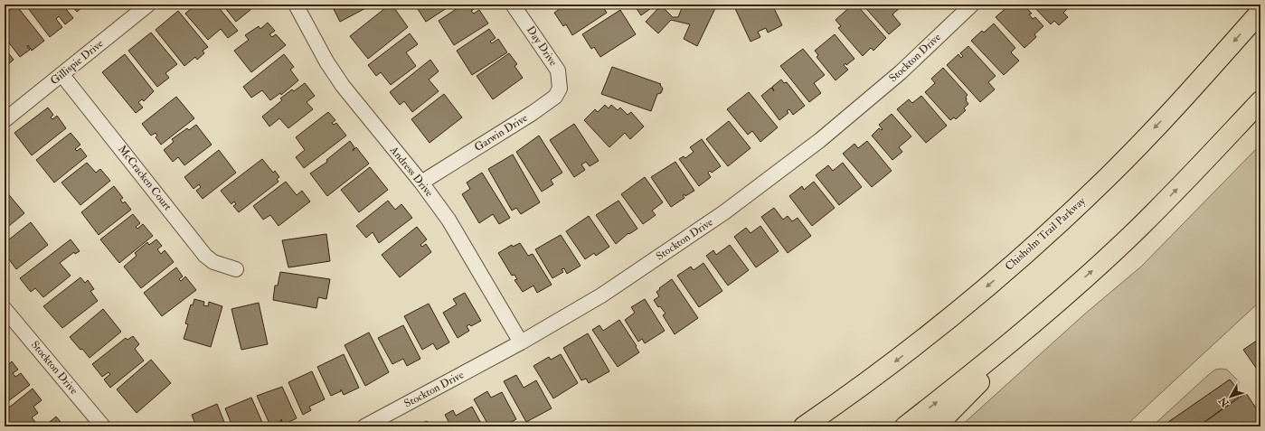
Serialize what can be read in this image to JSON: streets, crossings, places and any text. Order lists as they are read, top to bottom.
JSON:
{
  "streets": {
    "highway": ["Chisholm Trail Parkway"],
    "street": [
      "Day Drive",
      "Stockton Drive",
      "Gillispie Drive",
      "Garwin Drive",
      "Andress Drive",
      "McCracken Court"
    ]
  },
  "crossings": [
    ["Day Drive", "Garwin Drive"],
    ["Stockton Drive", "Andress Drive"],
    ["Gillispie Drive", "McCracken Court"],
    ["Garwin Drive", "Andress Drive"]
  ],
  "north": "bottom left"
}
